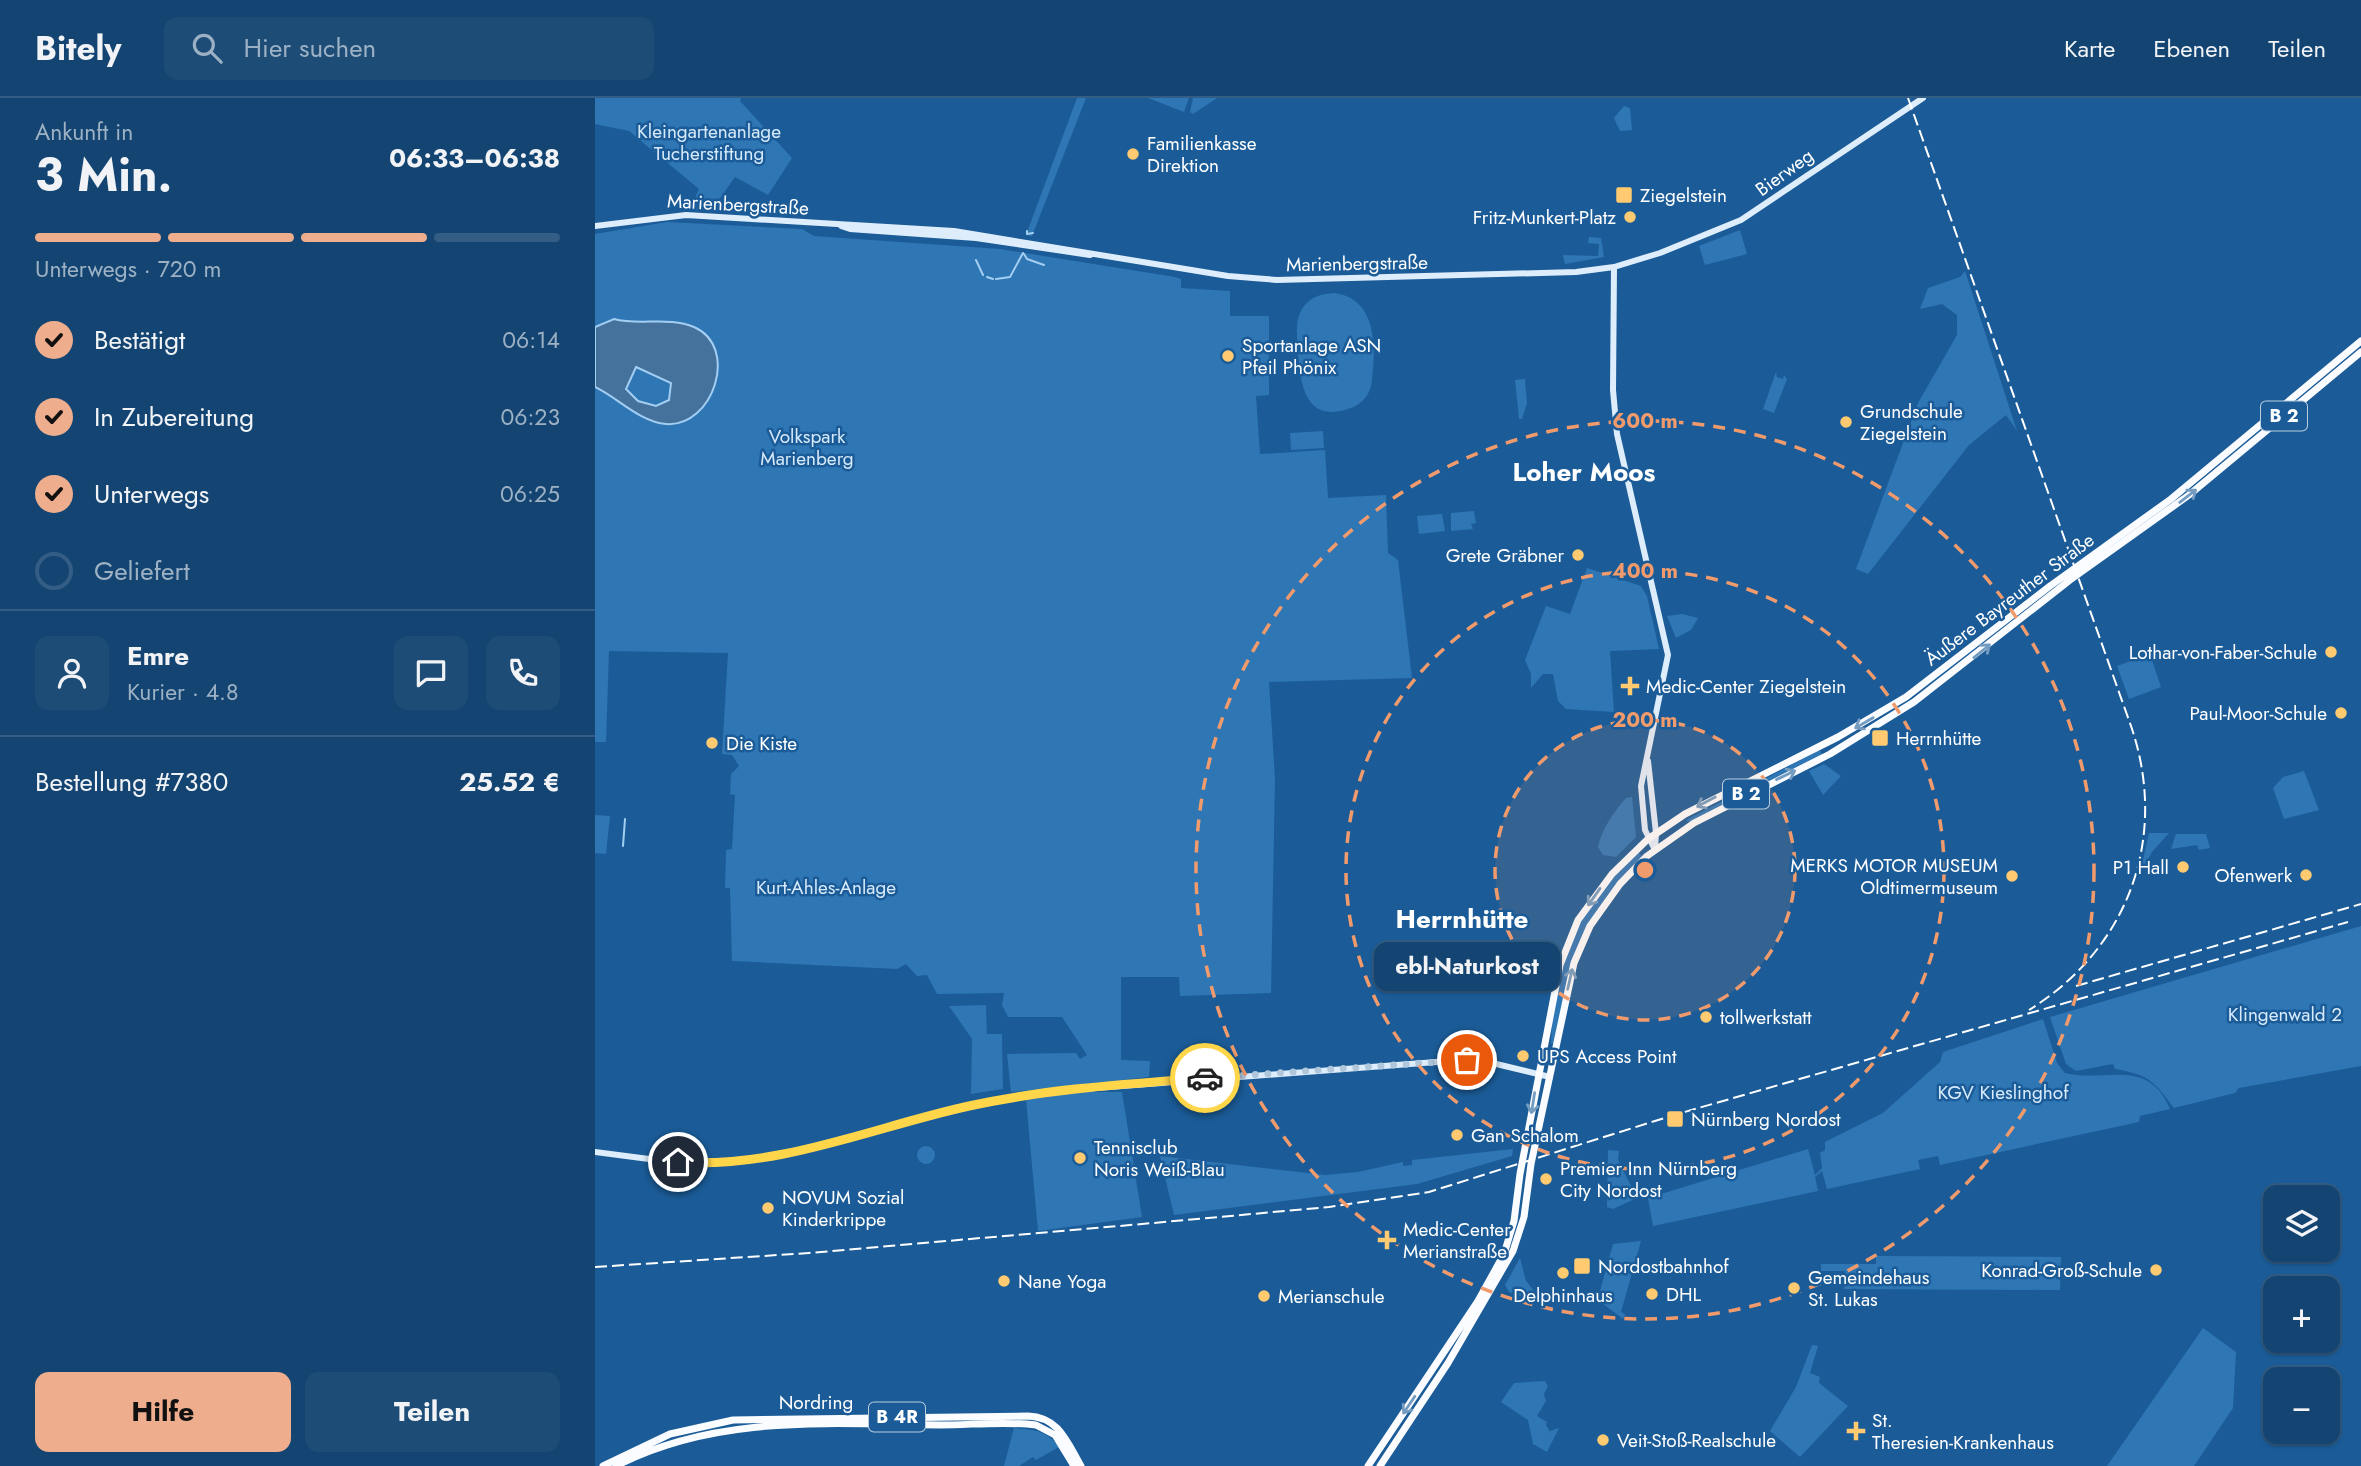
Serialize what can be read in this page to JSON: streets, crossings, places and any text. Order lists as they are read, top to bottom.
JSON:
{
  "streets": {
    "main road": [
      "Bierweg",
      "Marienbergstraße",
      "B 2",
      "Äußere Bayreuther Straße",
      "Nordring",
      "B 4R"
    ]
  },
  "crossings": [
    ["Bierweg", "Marienbergstraße"]
  ],
  "districts": ["Loher Moos", "Herrnhütte"],
  "parks": [
    "Kleingartenanlage Tucherstiftung",
    "Volkspark Marienberg",
    "Kurt-Ahles-Anlage",
    "Klingenwald 2",
    "KGV Kieslinghof"
  ],
  "places": {
    "other": [
      "Familienkasse Direktion",
      "Fritz-Munkert-Platz",
      "Sportanlage ASN Pfeil Phönix",
      "Grundschule Ziegelstein",
      "Grete Gräbner",
      "Lothar-von-Faber-Schule",
      "Paul-Moor-Schule",
      "Die Kiste",
      "P1 Hall",
      "Ofenwerk",
      "MERKS MOTOR MUSEUM Oldtimermuseum",
      "tollwerkstatt",
      "UPS Access Point",
      "ebl-Naturkost",
      "Gan Schalom",
      "Tennisclub Noris Weiß-Blau",
      "Premier Inn Nürnberg City Nordost",
      "NOVUM Sozial Kinderkrippe",
      "Konrad-Groß-Schule",
      "Delphinhaus",
      "Nane Yoga",
      "Gemeindehaus St. Lukas",
      "DHL",
      "Merianschule",
      "Veit-Stoß-Realschule"
    ],
    "transit": [
      "Ziegelstein",
      "Herrnhütte",
      "Nürnberg Nordost",
      "Nordostbahnhof"
    ],
    "health": ["Medic-Center Ziegelstein", "Medic-Center Merianstraße", "St. Theresien-Krankenhaus"]
  },
  "page": {
    "header": "Bitely",
    "search": "Hier suchen",
    "nav": ["Karte", "Ebenen", "Teilen"],
    "heading": ["3 Min.", "Ankunft in", "06:33–06:38"],
    "panel": [
      "Emre",
      "Kurier · 4.8",
      "Bestellung #7380",
      "25.52 €"
    ],
    "bar": "Unterwegs · 720 m",
    "list": [
      ["Bestätigt", "06:14"],
      ["In Zubereitung", "06:23"],
      ["Unterwegs", "06:25"],
      "Geliefert"
    ],
    "bubble": "ebl-Naturkost",
    "map_buttons": ["+", "−"],
    "buttons": ["Hilfe", "Teilen"]
  },
  "rings": ["600 m", "400 m", "200 m"]
}
